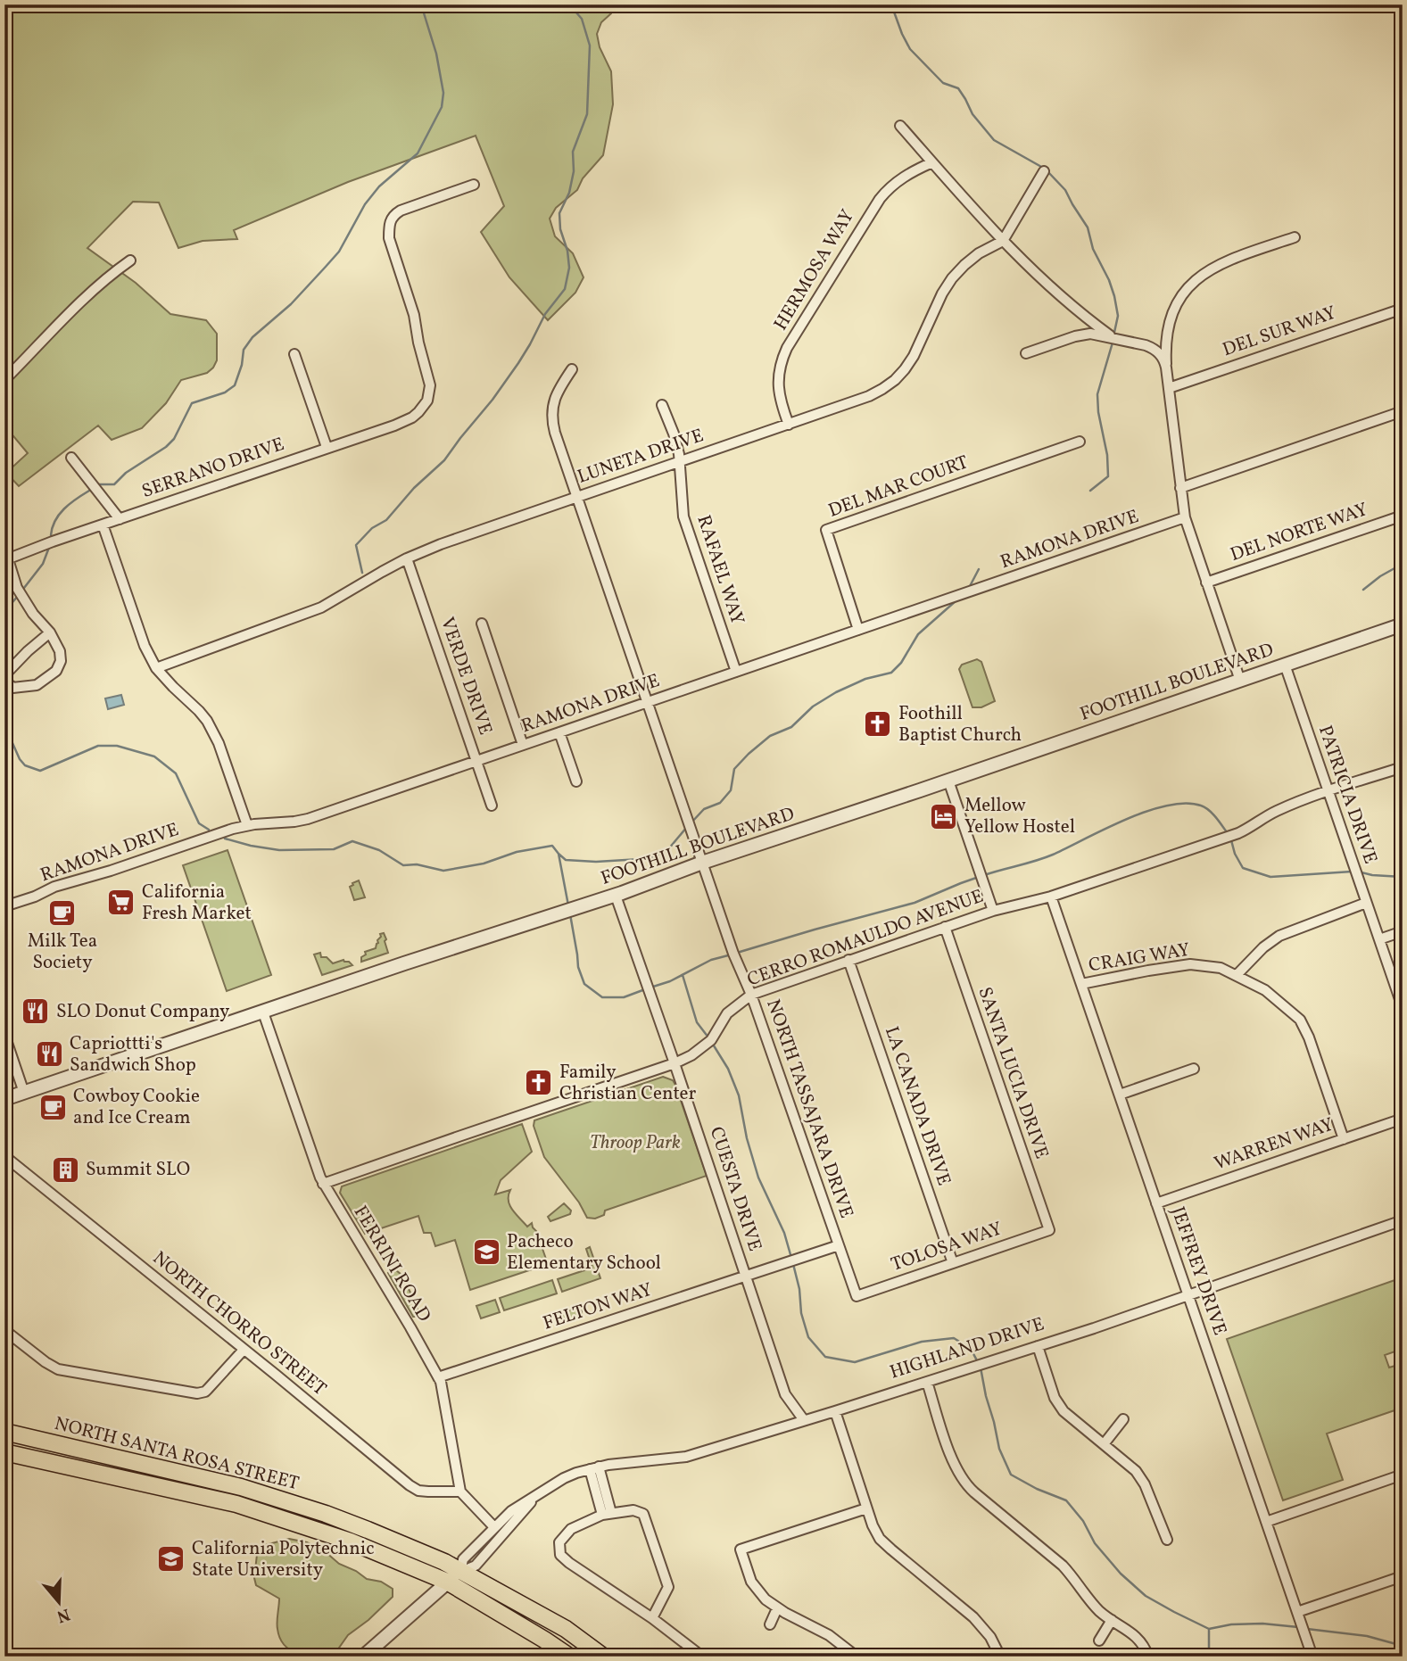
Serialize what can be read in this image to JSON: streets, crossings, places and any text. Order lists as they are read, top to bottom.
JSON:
{
  "streets": {
    "highway": ["NORTH SANTA ROSA STREET"],
    "street": [
      "HERMOSA WAY",
      "DEL SUR WAY",
      "LUNETA DRIVE",
      "SERRANO DRIVE",
      "DEL MAR COURT",
      "DEL NORTE WAY",
      "RAMONA DRIVE",
      "RAFAEL WAY",
      "VERDE DRIVE",
      "FOOTHILL BOULEVARD",
      "PATRICIA DRIVE",
      "CERRO ROMAULDO AVENUE",
      "CRAIG WAY",
      "SANTA LUCIA DRIVE",
      "LA CANADA DRIVE",
      "NORTH TASSAJARA DRIVE",
      "WARREN WAY",
      "CUESTA DRIVE",
      "TOLOSA WAY",
      "FERRINI ROAD",
      "JEFFREY DRIVE",
      "FELTON WAY",
      "NORTH CHORRO STREET",
      "HIGHLAND DRIVE"
    ]
  },
  "crossings": [
    ["HERMOSA WAY", "LUNETA DRIVE"],
    ["LUNETA DRIVE", "RAFAEL WAY"],
    ["LUNETA DRIVE", "VERDE DRIVE"],
    ["LUNETA DRIVE", "NORTH TASSAJARA DRIVE"],
    ["DEL MAR COURT", "RAMONA DRIVE"],
    ["RAMONA DRIVE", "RAFAEL WAY"],
    ["RAMONA DRIVE", "VERDE DRIVE"],
    ["RAMONA DRIVE", "NORTH TASSAJARA DRIVE"],
    ["FOOTHILL BOULEVARD", "PATRICIA DRIVE"],
    ["FOOTHILL BOULEVARD", "NORTH TASSAJARA DRIVE"],
    ["FOOTHILL BOULEVARD", "CUESTA DRIVE"],
    ["FOOTHILL BOULEVARD", "FERRINI ROAD"],
    ["PATRICIA DRIVE", "CERRO ROMAULDO AVENUE"],
    ["CERRO ROMAULDO AVENUE", "SANTA LUCIA DRIVE"],
    ["CERRO ROMAULDO AVENUE", "LA CANADA DRIVE"],
    ["CERRO ROMAULDO AVENUE", "NORTH TASSAJARA DRIVE"],
    ["CERRO ROMAULDO AVENUE", "CUESTA DRIVE"],
    ["CERRO ROMAULDO AVENUE", "FERRINI ROAD"],
    ["CERRO ROMAULDO AVENUE", "JEFFREY DRIVE"],
    ["CRAIG WAY", "WARREN WAY"],
    ["CRAIG WAY", "JEFFREY DRIVE"],
    ["SANTA LUCIA DRIVE", "TOLOSA WAY"],
    ["LA CANADA DRIVE", "TOLOSA WAY"],
    ["NORTH TASSAJARA DRIVE", "TOLOSA WAY"],
    ["NORTH TASSAJARA DRIVE", "FELTON WAY"],
    ["WARREN WAY", "JEFFREY DRIVE"],
    ["CUESTA DRIVE", "FELTON WAY"],
    ["CUESTA DRIVE", "HIGHLAND DRIVE"],
    ["FERRINI ROAD", "FELTON WAY"],
    ["FERRINI ROAD", "NORTH CHORRO STREET"],
    ["JEFFREY DRIVE", "HIGHLAND DRIVE"],
    ["HIGHLAND DRIVE", "NORTH SANTA ROSA STREET"]
  ],
  "parks": ["Throop Park"],
  "places": {
    "church": ["Foothill Baptist Church", "Family Christian Center"],
    "hotel": ["Mellow Yellow Hostel"],
    "supermarket": ["California Fresh Market"],
    "cafe": ["Milk Tea Society", "Cowboy Cookie and Ice Cream"],
    "restaurant": ["SLO Donut Company", "Capriottti's Sandwich Shop"],
    "building": ["Summit SLO"],
    "school or university": ["Pacheco Elementary School", "California Polytechnic State University"]
  },
  "north": "bottom"
}
